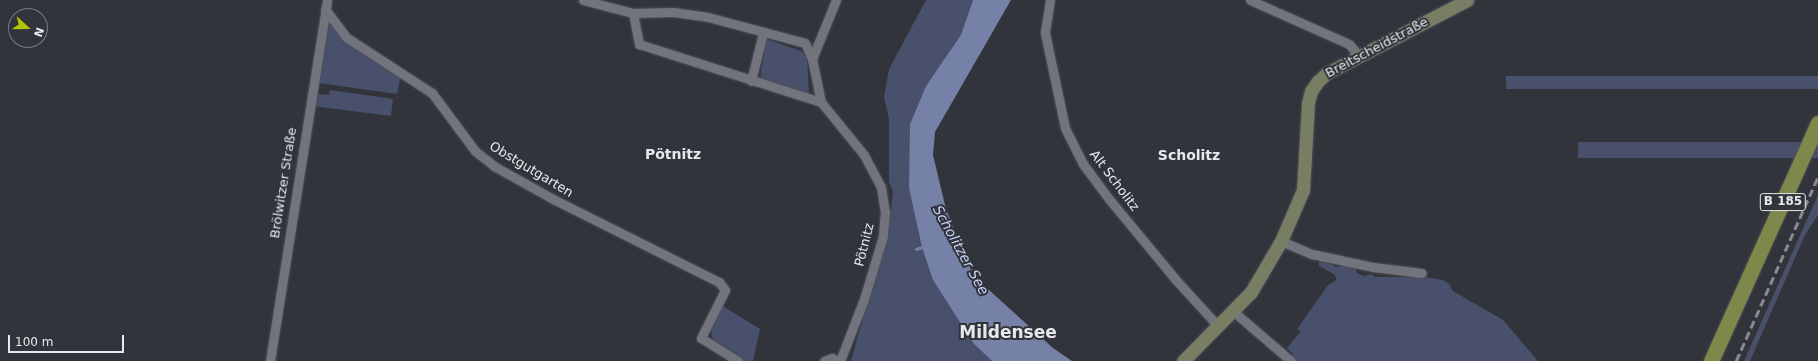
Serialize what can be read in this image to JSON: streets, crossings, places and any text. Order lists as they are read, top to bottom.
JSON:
{
  "streets": {
    "main road": ["B 185"],
    "street": [
      "Breitscheidstraße",
      "Obstgutgarten",
      "Alt Scholitz",
      "Brölwitzer Straße",
      "Pötnitz"
    ]
  },
  "crossings": [
    ["Breitscheidstraße", "Alt Scholitz"],
    ["Obstgutgarten", "Brölwitzer Straße"]
  ],
  "districts": ["Pötnitz", "Scholitz", "Mildensee"],
  "water": ["Scholitzer See"],
  "scale_bar": "100 m",
  "north": "right"
}
